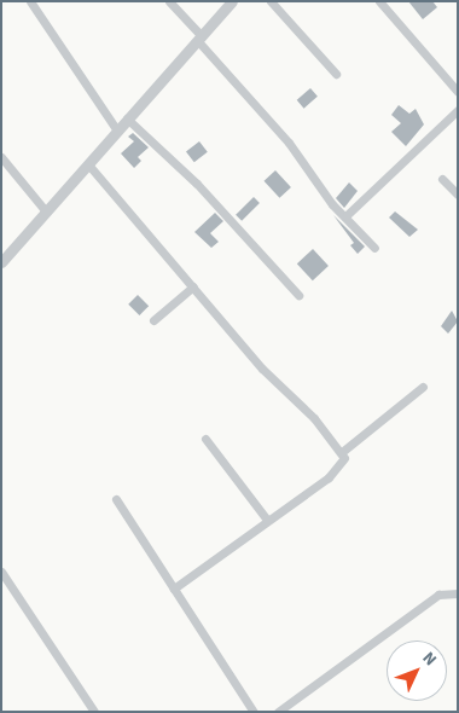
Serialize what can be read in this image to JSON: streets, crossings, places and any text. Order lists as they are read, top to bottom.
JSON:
{
  "north": "top right"
}
